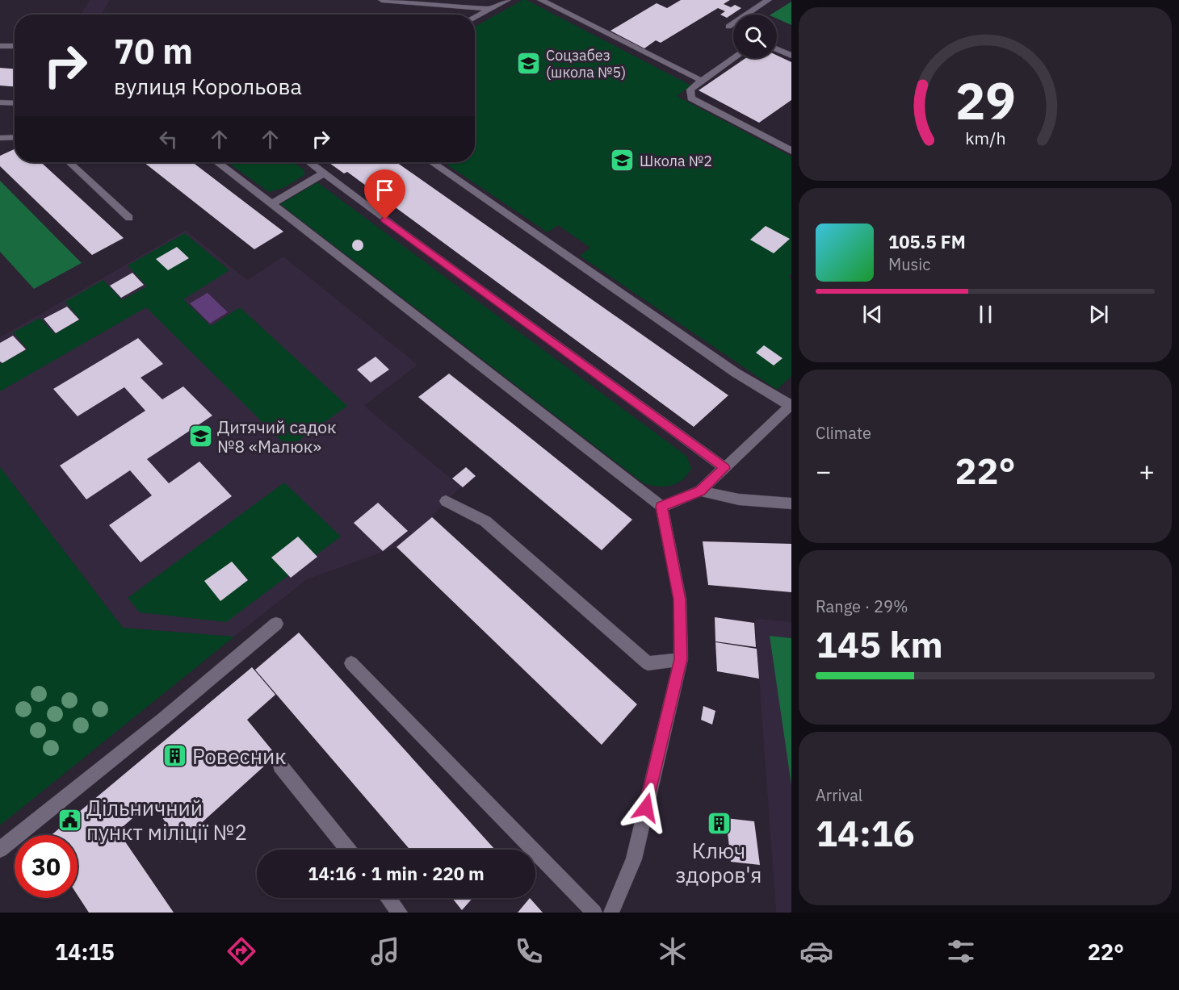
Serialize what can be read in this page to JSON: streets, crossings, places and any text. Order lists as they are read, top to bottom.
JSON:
{
  "places": {
    "school or university": ["Соцзабез (школа №5)", "Школа №2", "Дитячий садок №8 «Малюк»"],
    "building": ["Ровесник", "Ключ здоров'я"],
    "public building": ["Дільничний пункт міліції №2"]
  },
  "page": {
    "turn": ["70 m", "вулиця Корольова"],
    "song": ["105.5 FM", "Music"],
    "tile": [
      "Climate",
      ["Range · 29%", "145 km"],
      ["Arrival", "14:16"]
    ],
    "heat": ["−", "22°", "+"],
    "limit": "30",
    "trip": "14:16 · 1 min · 220 m",
    "tabs": ["14:15", "22°"],
    "gauge": ["29", "km/h"]
  }
}
